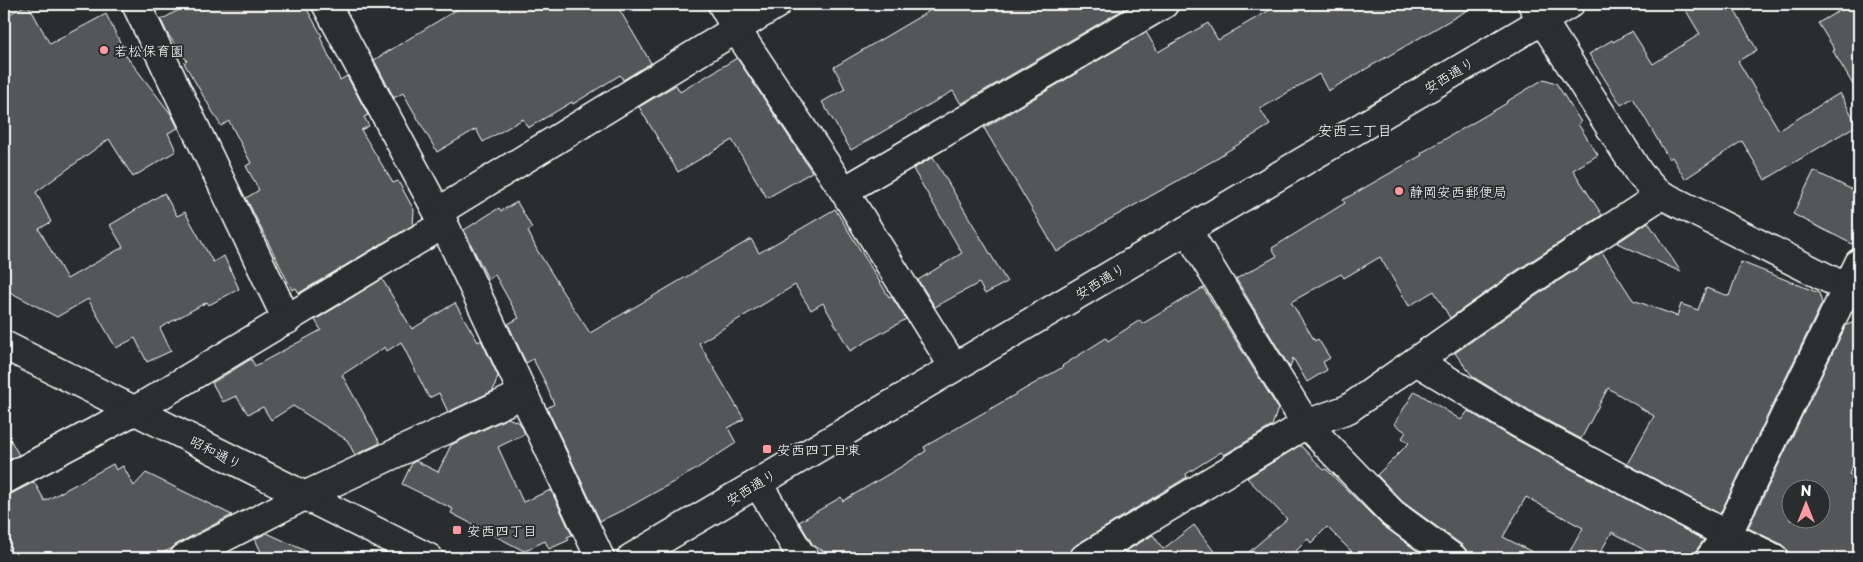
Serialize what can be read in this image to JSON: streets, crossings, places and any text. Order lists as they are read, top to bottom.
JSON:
{
  "streets": {
    "street": ["安西通り", "昭和通り"]
  },
  "districts": ["安西三丁目"],
  "places": {
    "other": ["若松保育園", "静岡安西郵便局"],
    "transit": ["安西四丁目東", "安西四丁目"]
  },
  "north": "top"
}
